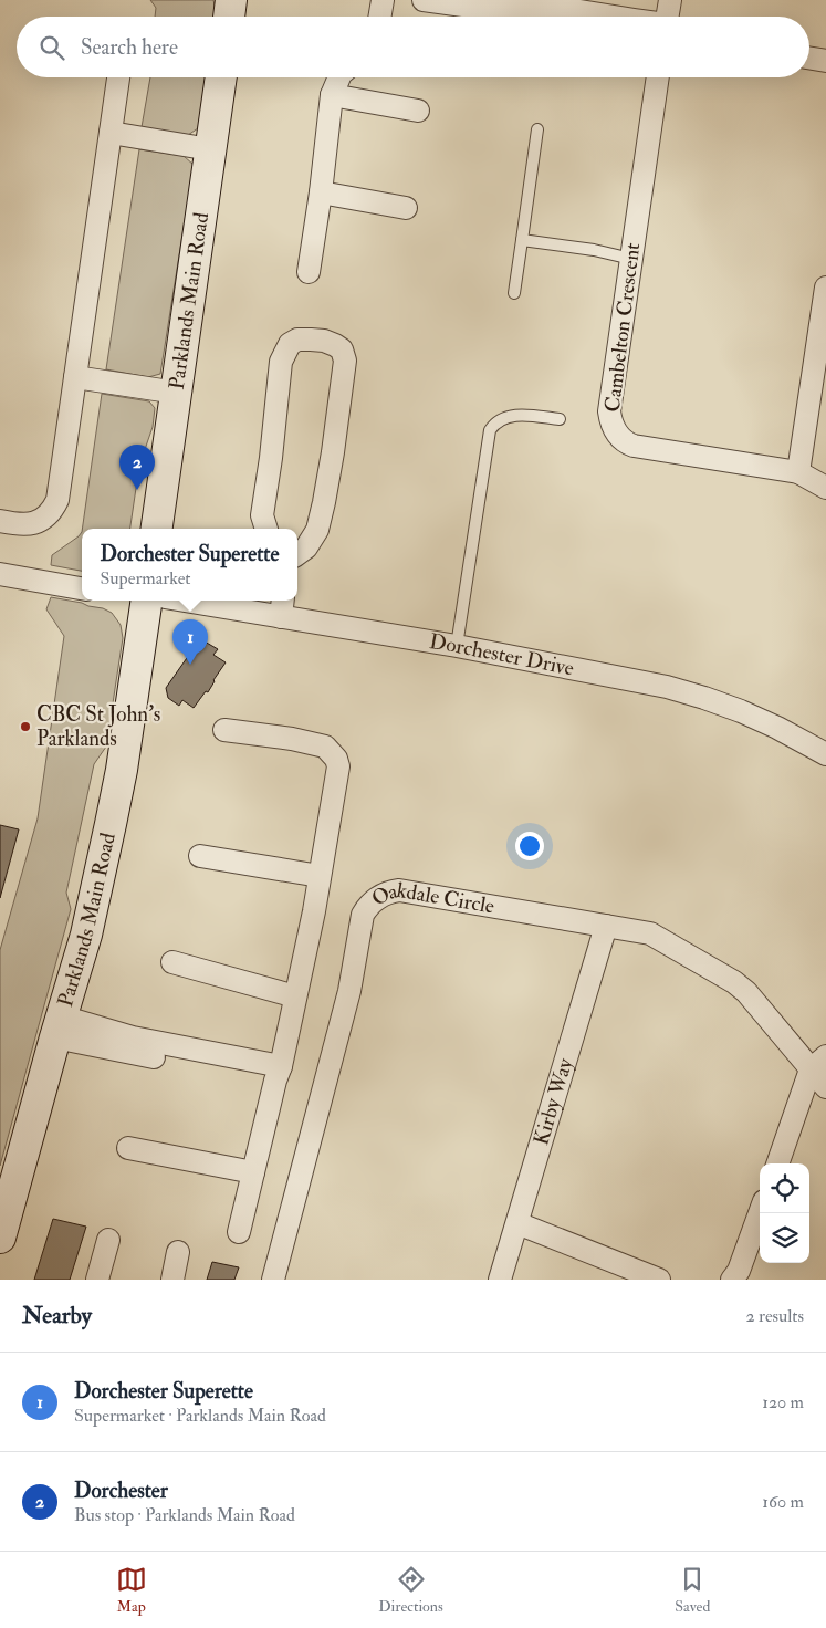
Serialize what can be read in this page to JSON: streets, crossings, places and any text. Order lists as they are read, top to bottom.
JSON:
{
  "streets": {
    "street": [
      "Parklands Main Road",
      "Cambelton Crescent",
      "Dorchester Drive",
      "Oakdale Circle",
      "Kirby Way"
    ]
  },
  "crossings": [
    ["Oakdale Circle", "Kirby Way"]
  ],
  "places": ["CBC St John's Parklands"],
  "page": {
    "search": "Search here",
    "pins": ["2", "1"],
    "popup": ["Dorchester Superette", "Supermarket"],
    "heading": ["Nearby", "2 results"],
    "list": [
      {
        "mark": "1",
        "name": "Dorchester Superette",
        "note": "Supermarket · Parklands Main Road",
        "value": "120 m"
      },
      {
        "mark": "2",
        "name": "Dorchester",
        "note": "Bus stop · Parklands Main Road",
        "value": "160 m"
      }
    ],
    "nav": ["Map", "Directions", "Saved"]
  }
}
